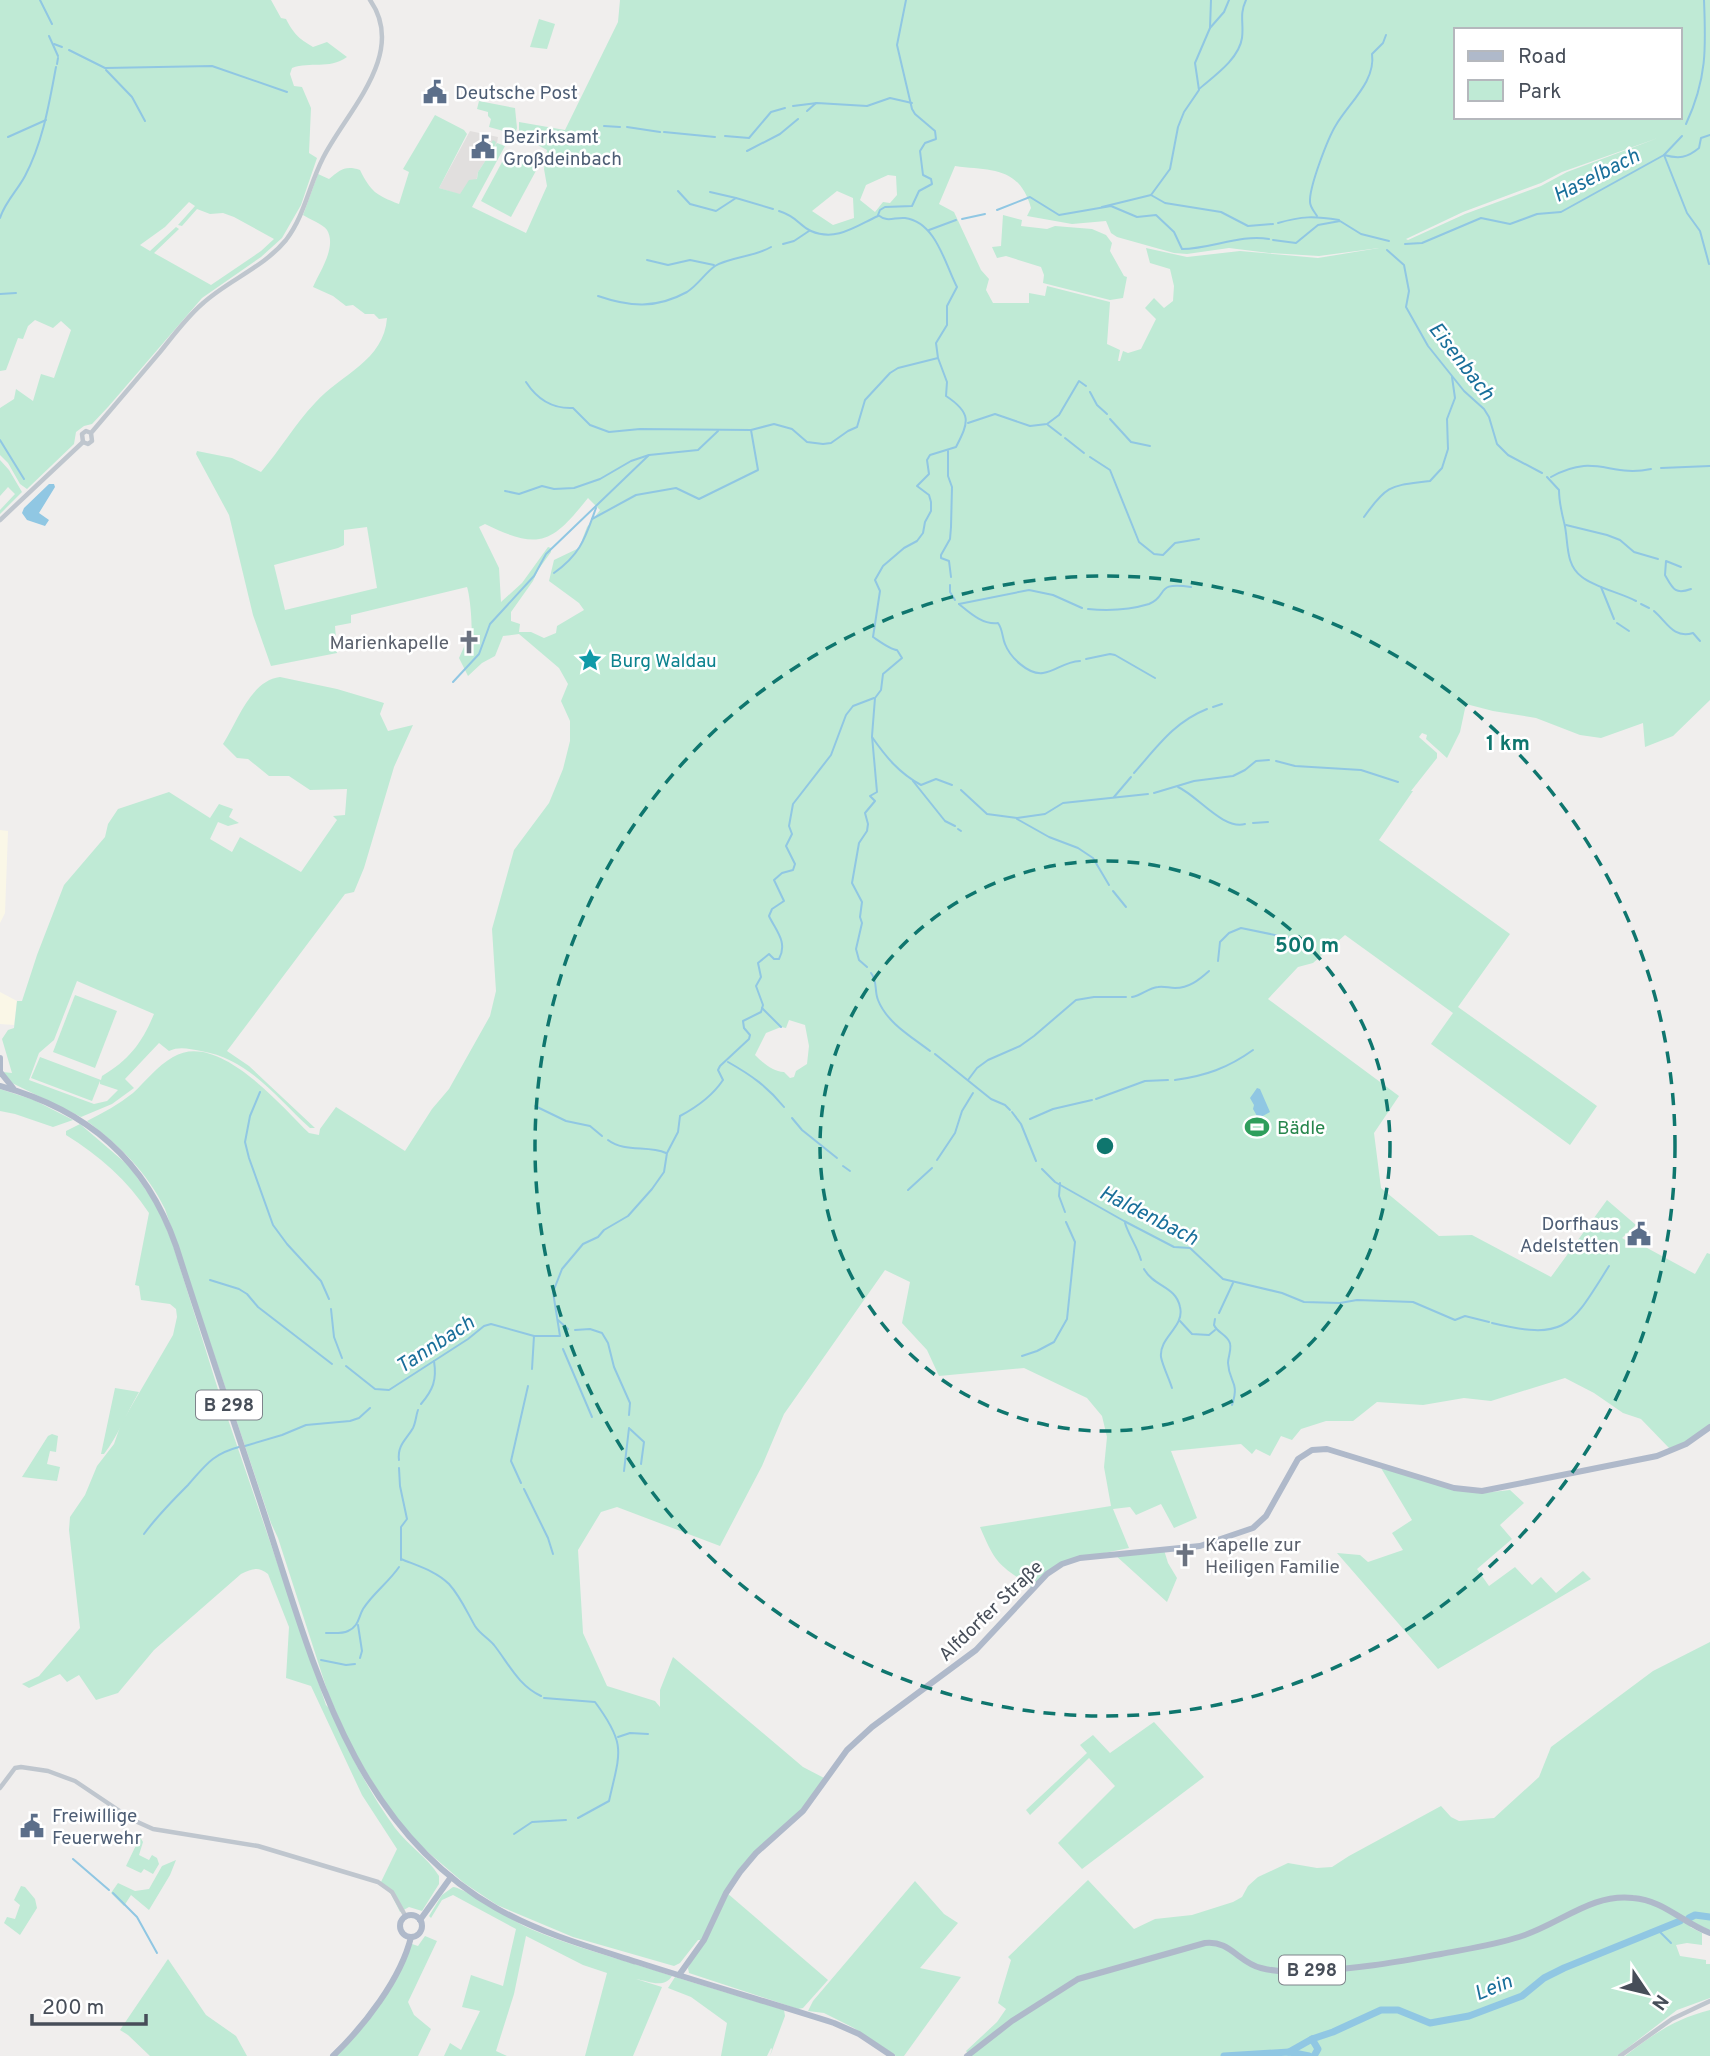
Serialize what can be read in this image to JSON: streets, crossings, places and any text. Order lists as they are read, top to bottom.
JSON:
{
  "streets": {
    "main road": ["B 298", "Alfdorfer Straße"]
  },
  "crossings": [
    ["B 298", "Alfdorfer Straße"]
  ],
  "water": [
    "Haselbach",
    "Eisenbach",
    "Haldenbach",
    "Tannbach",
    "Lein"
  ],
  "places": {
    "public building": [
      "Deutsche Post",
      "Bezirksamt Großdeinbach",
      "Dorfhaus Adelstetten",
      "Freiwillige Feuerwehr"
    ],
    "church": ["Marienkapelle", "Kapelle zur Heiligen Familie"],
    "place": ["Burg Waldau"],
    "sports": ["Bädle"]
  },
  "legend": ["Road", "Park"],
  "scale_bar": "200 m",
  "north": "bottom right",
  "rings": ["1 km", "500 m"]
}
